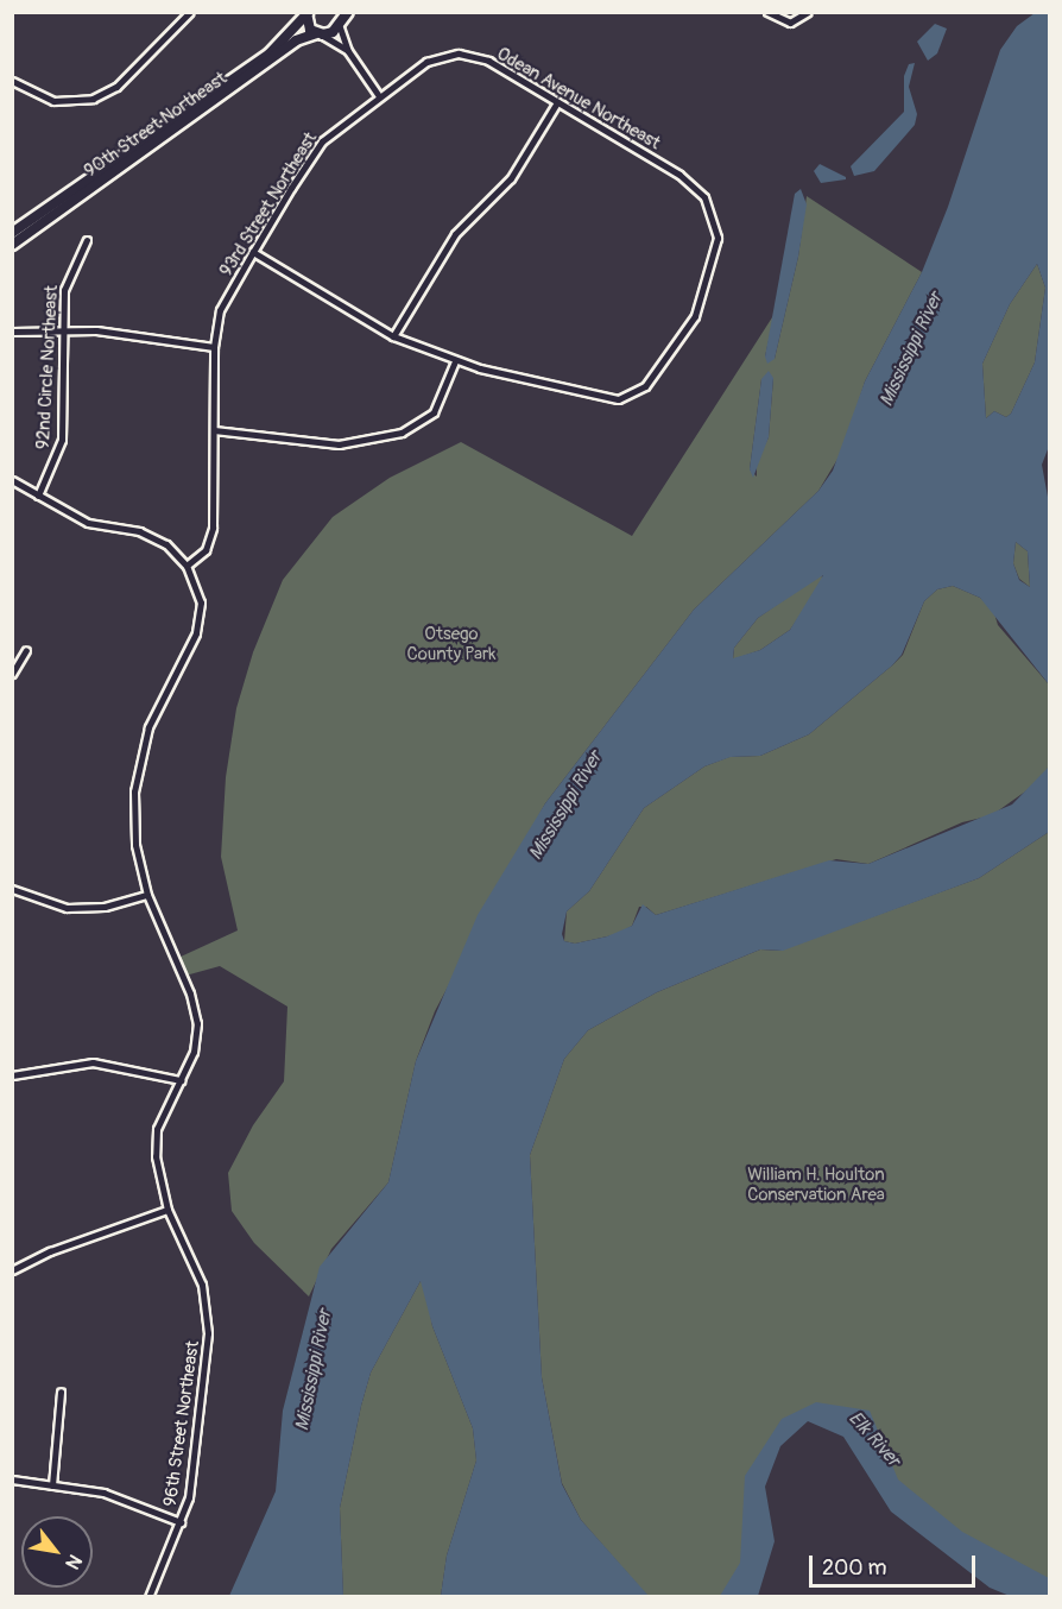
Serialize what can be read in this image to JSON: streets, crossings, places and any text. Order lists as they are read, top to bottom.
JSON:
{
  "streets": {
    "main road": ["90th Street Northeast"],
    "street": [
      "Odean Avenue Northeast",
      "93rd Street Northeast",
      "92nd Circle Northeast",
      "96th Street Northeast"
    ]
  },
  "crossings": [
    ["Odean Avenue Northeast", "93rd Street Northeast"],
    ["93rd Street Northeast", "96th Street Northeast"]
  ],
  "water": ["Mississippi River", "Elk River"],
  "parks": ["Otsego County Park", "William H. Houlton Conservation Area"],
  "scale_bar": "200 m",
  "north": "bottom right"
}
